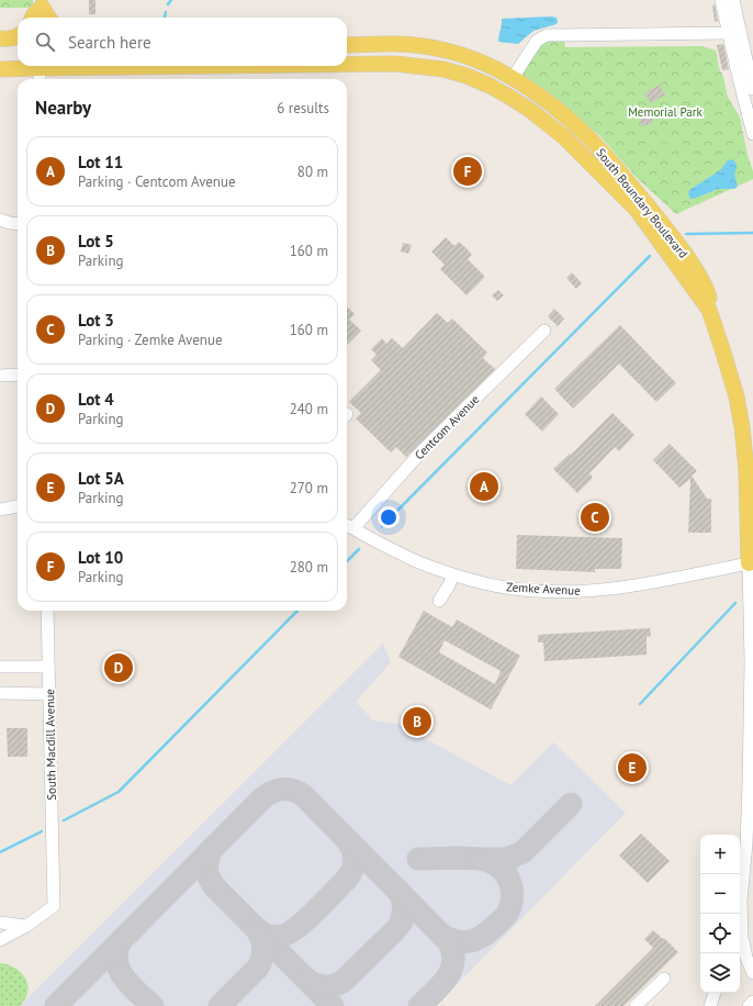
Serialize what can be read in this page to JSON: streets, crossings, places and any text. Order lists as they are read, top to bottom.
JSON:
{
  "streets": {
    "main road": ["South Boundary Boulevard"],
    "street": ["Centcom Avenue", "Zemke Avenue", "South Macdill Avenue"]
  },
  "crossings": [
    ["South Boundary Boulevard", "Zemke Avenue"],
    ["Centcom Avenue", "Zemke Avenue"]
  ],
  "parks": ["Memorial Park"],
  "page": {
    "search": "Search here",
    "heading": ["Nearby", "6 results"],
    "list": [
      {
        "mark": "A",
        "name": "Lot 11",
        "note": "Parking · Centcom Avenue",
        "value": "80 m"
      },
      {
        "mark": "B",
        "name": "Lot 5",
        "note": "Parking",
        "value": "160 m"
      },
      {
        "mark": "C",
        "name": "Lot 3",
        "note": "Parking · Zemke Avenue",
        "value": "160 m"
      },
      {
        "mark": "D",
        "name": "Lot 4",
        "note": "Parking",
        "value": "240 m"
      },
      {
        "mark": "E",
        "name": "Lot 5A",
        "note": "Parking",
        "value": "270 m"
      },
      {
        "mark": "F",
        "name": "Lot 10",
        "note": "Parking",
        "value": "280 m"
      }
    ],
    "pins": [
      "F",
      "A",
      "C",
      "D",
      "B",
      "E"
    ],
    "map_buttons": ["+", "−"]
  }
}
